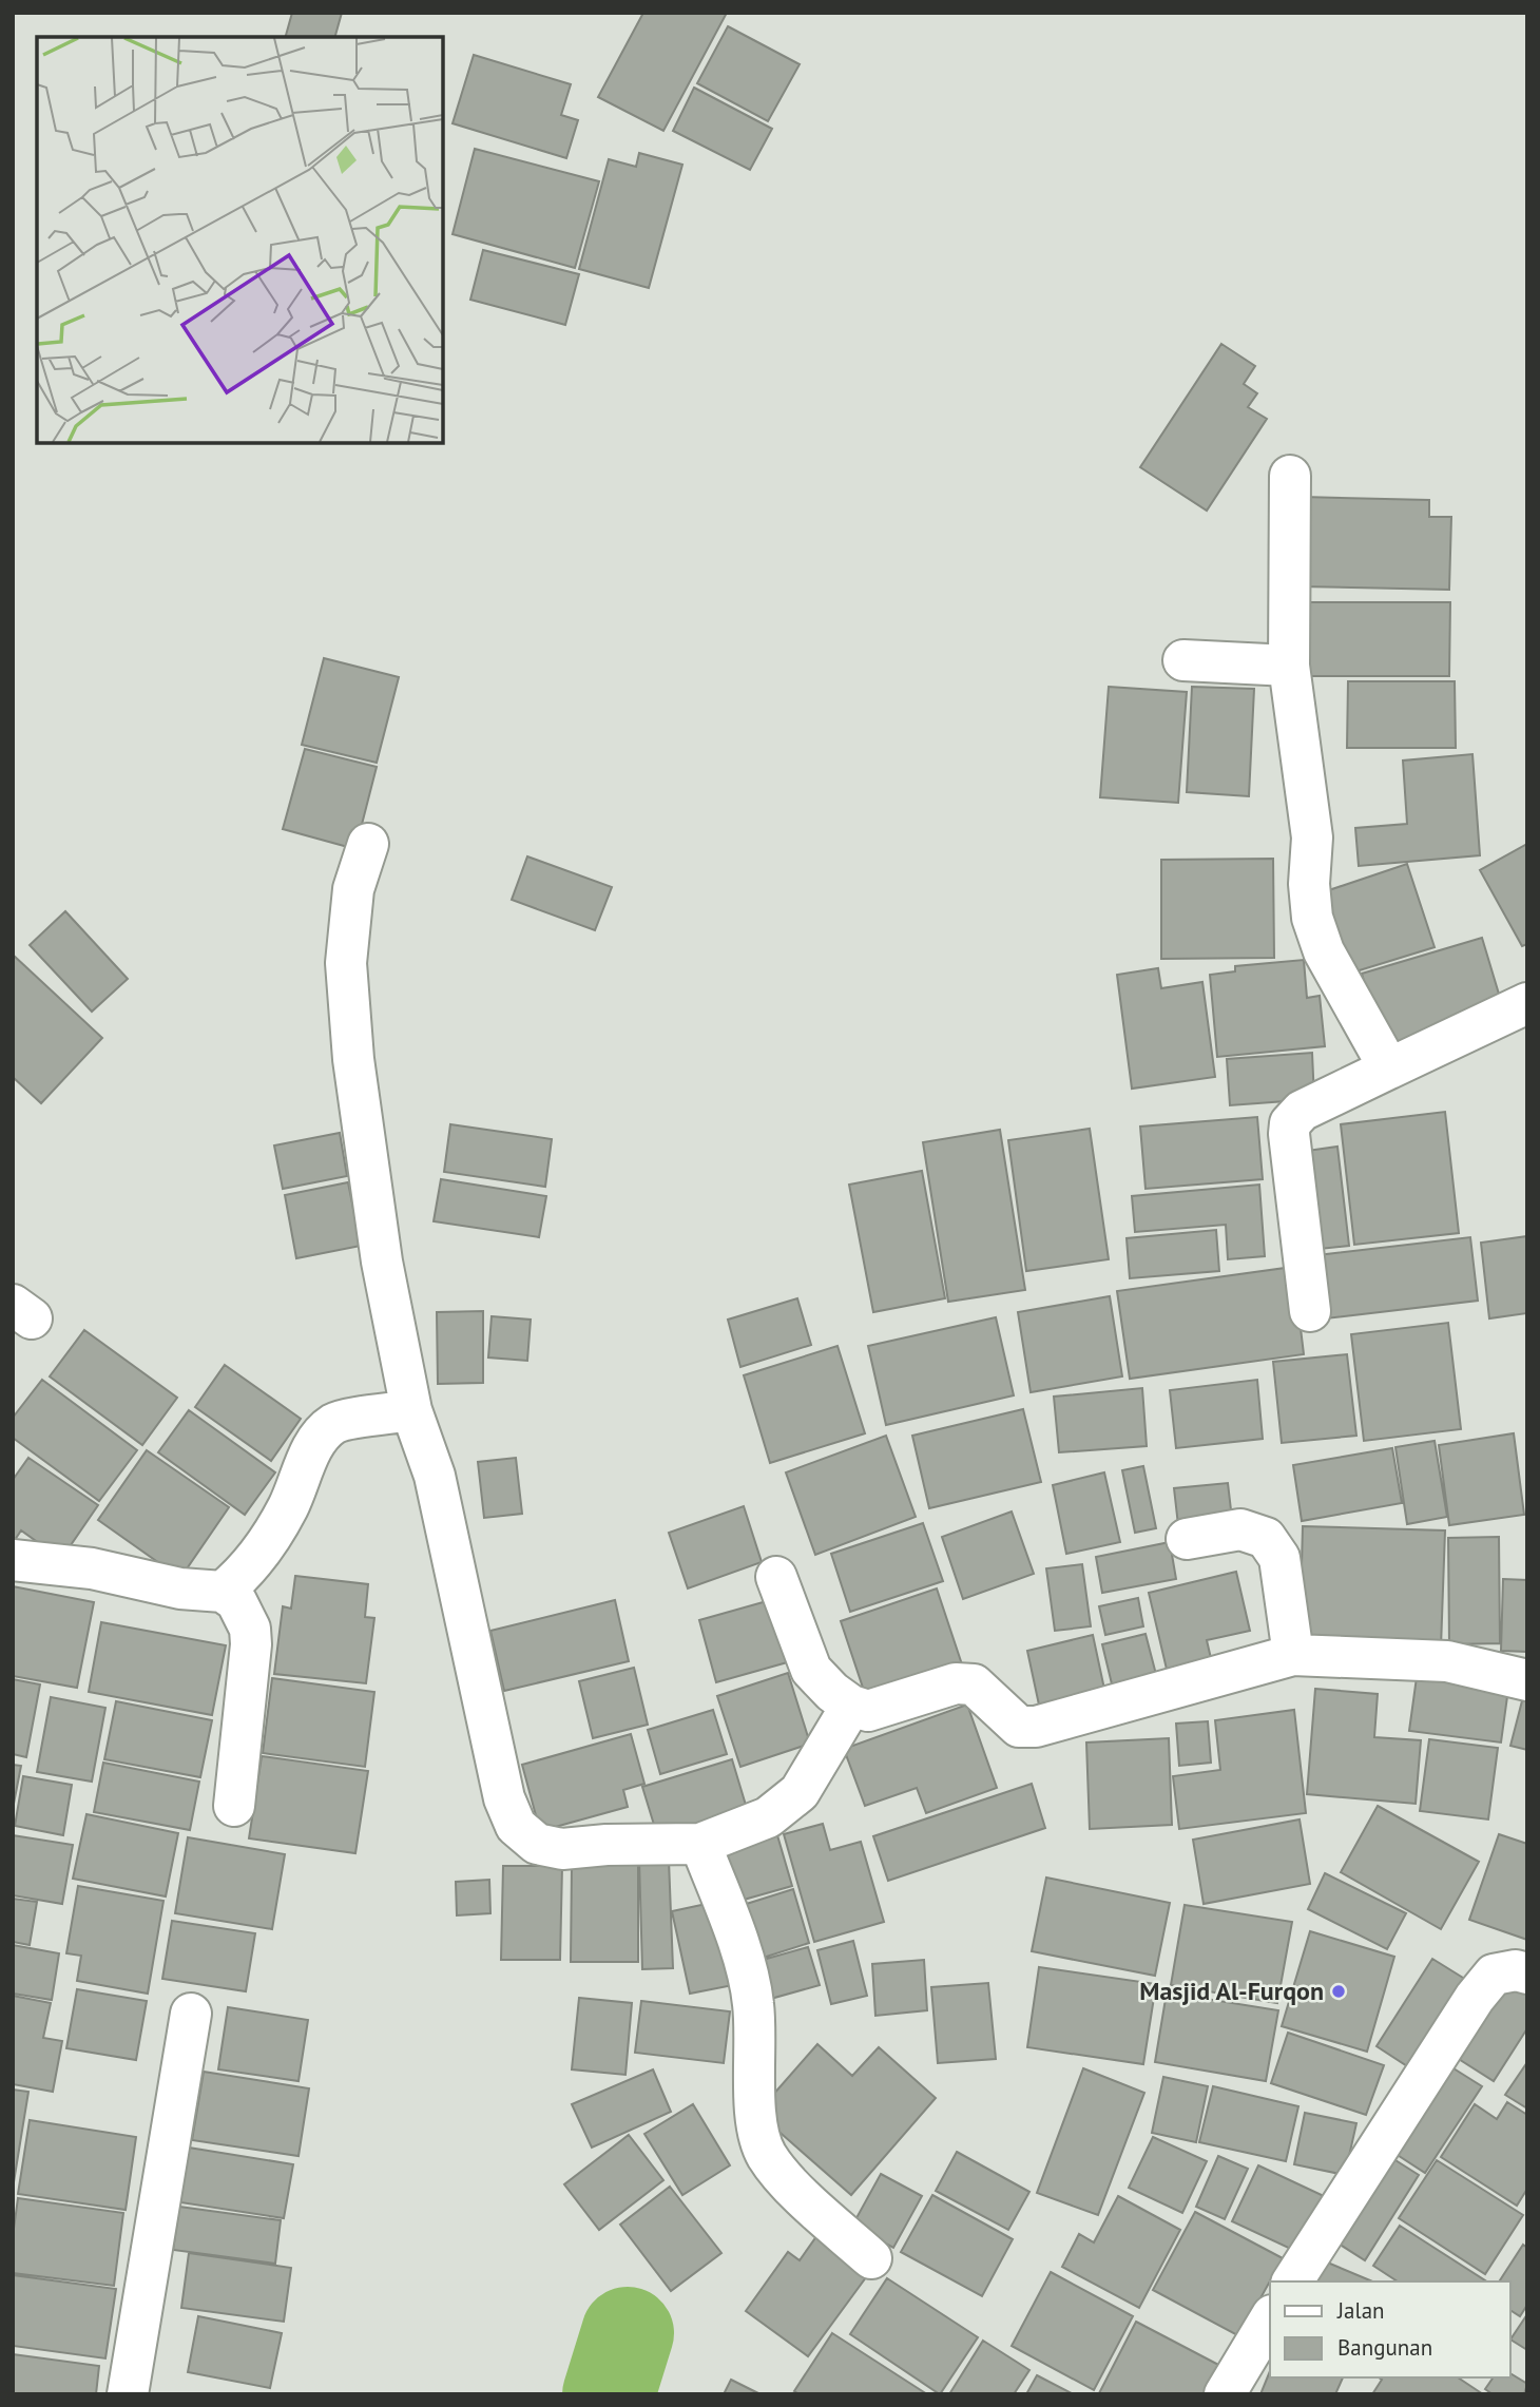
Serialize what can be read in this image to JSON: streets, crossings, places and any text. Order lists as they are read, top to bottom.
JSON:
{
  "places": ["Masjid Al-Furqon"],
  "legend": ["Jalan", "Bangunan"]
}
